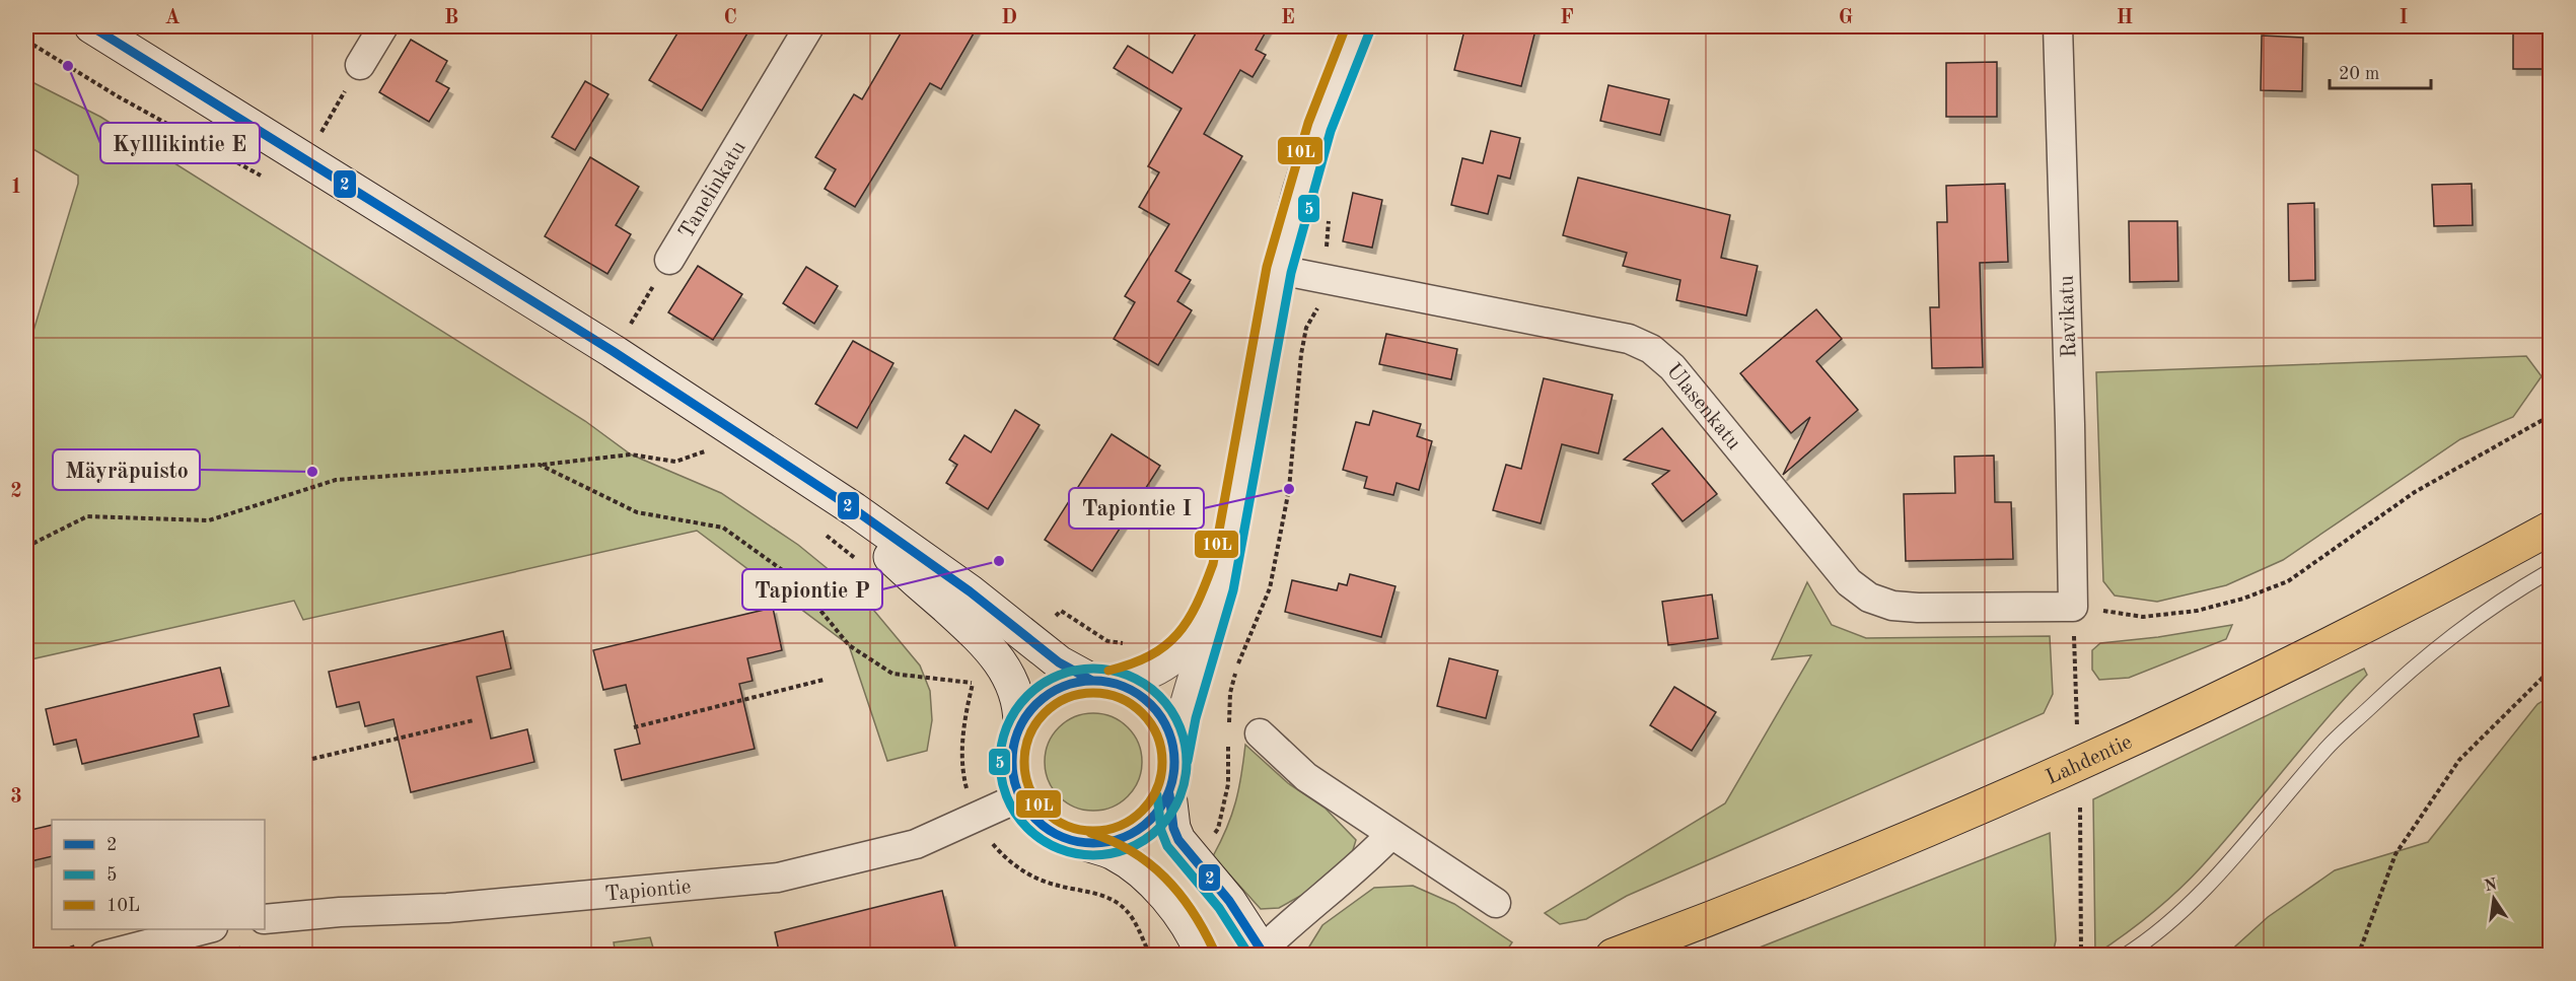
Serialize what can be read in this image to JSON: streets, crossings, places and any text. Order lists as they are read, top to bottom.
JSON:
{
  "streets": {
    "highway": ["Lahdentie"],
    "street": [
      "Tanelinkatu",
      "Ravikatu",
      "Ulasenkatu",
      "Tapiontie"
    ]
  },
  "crossings": [
    ["Ravikatu", "Ulasenkatu"]
  ],
  "places": [
    "Kylllikintie E",
    "Mäyräpuisto",
    "Tapiontie I",
    "Tapiontie P"
  ],
  "lines": ["transit line 2", "transit line 10L", "transit line 5"],
  "legend": ["2", "5", "10L"],
  "scale_bar": "20 m",
  "north": "top",
  "grid": {
    "columns": [
      "A",
      "B",
      "C",
      "D",
      "E",
      "F",
      "G",
      "H",
      "I"
    ],
    "rows": ["1", "2", "3"]
  }
}
